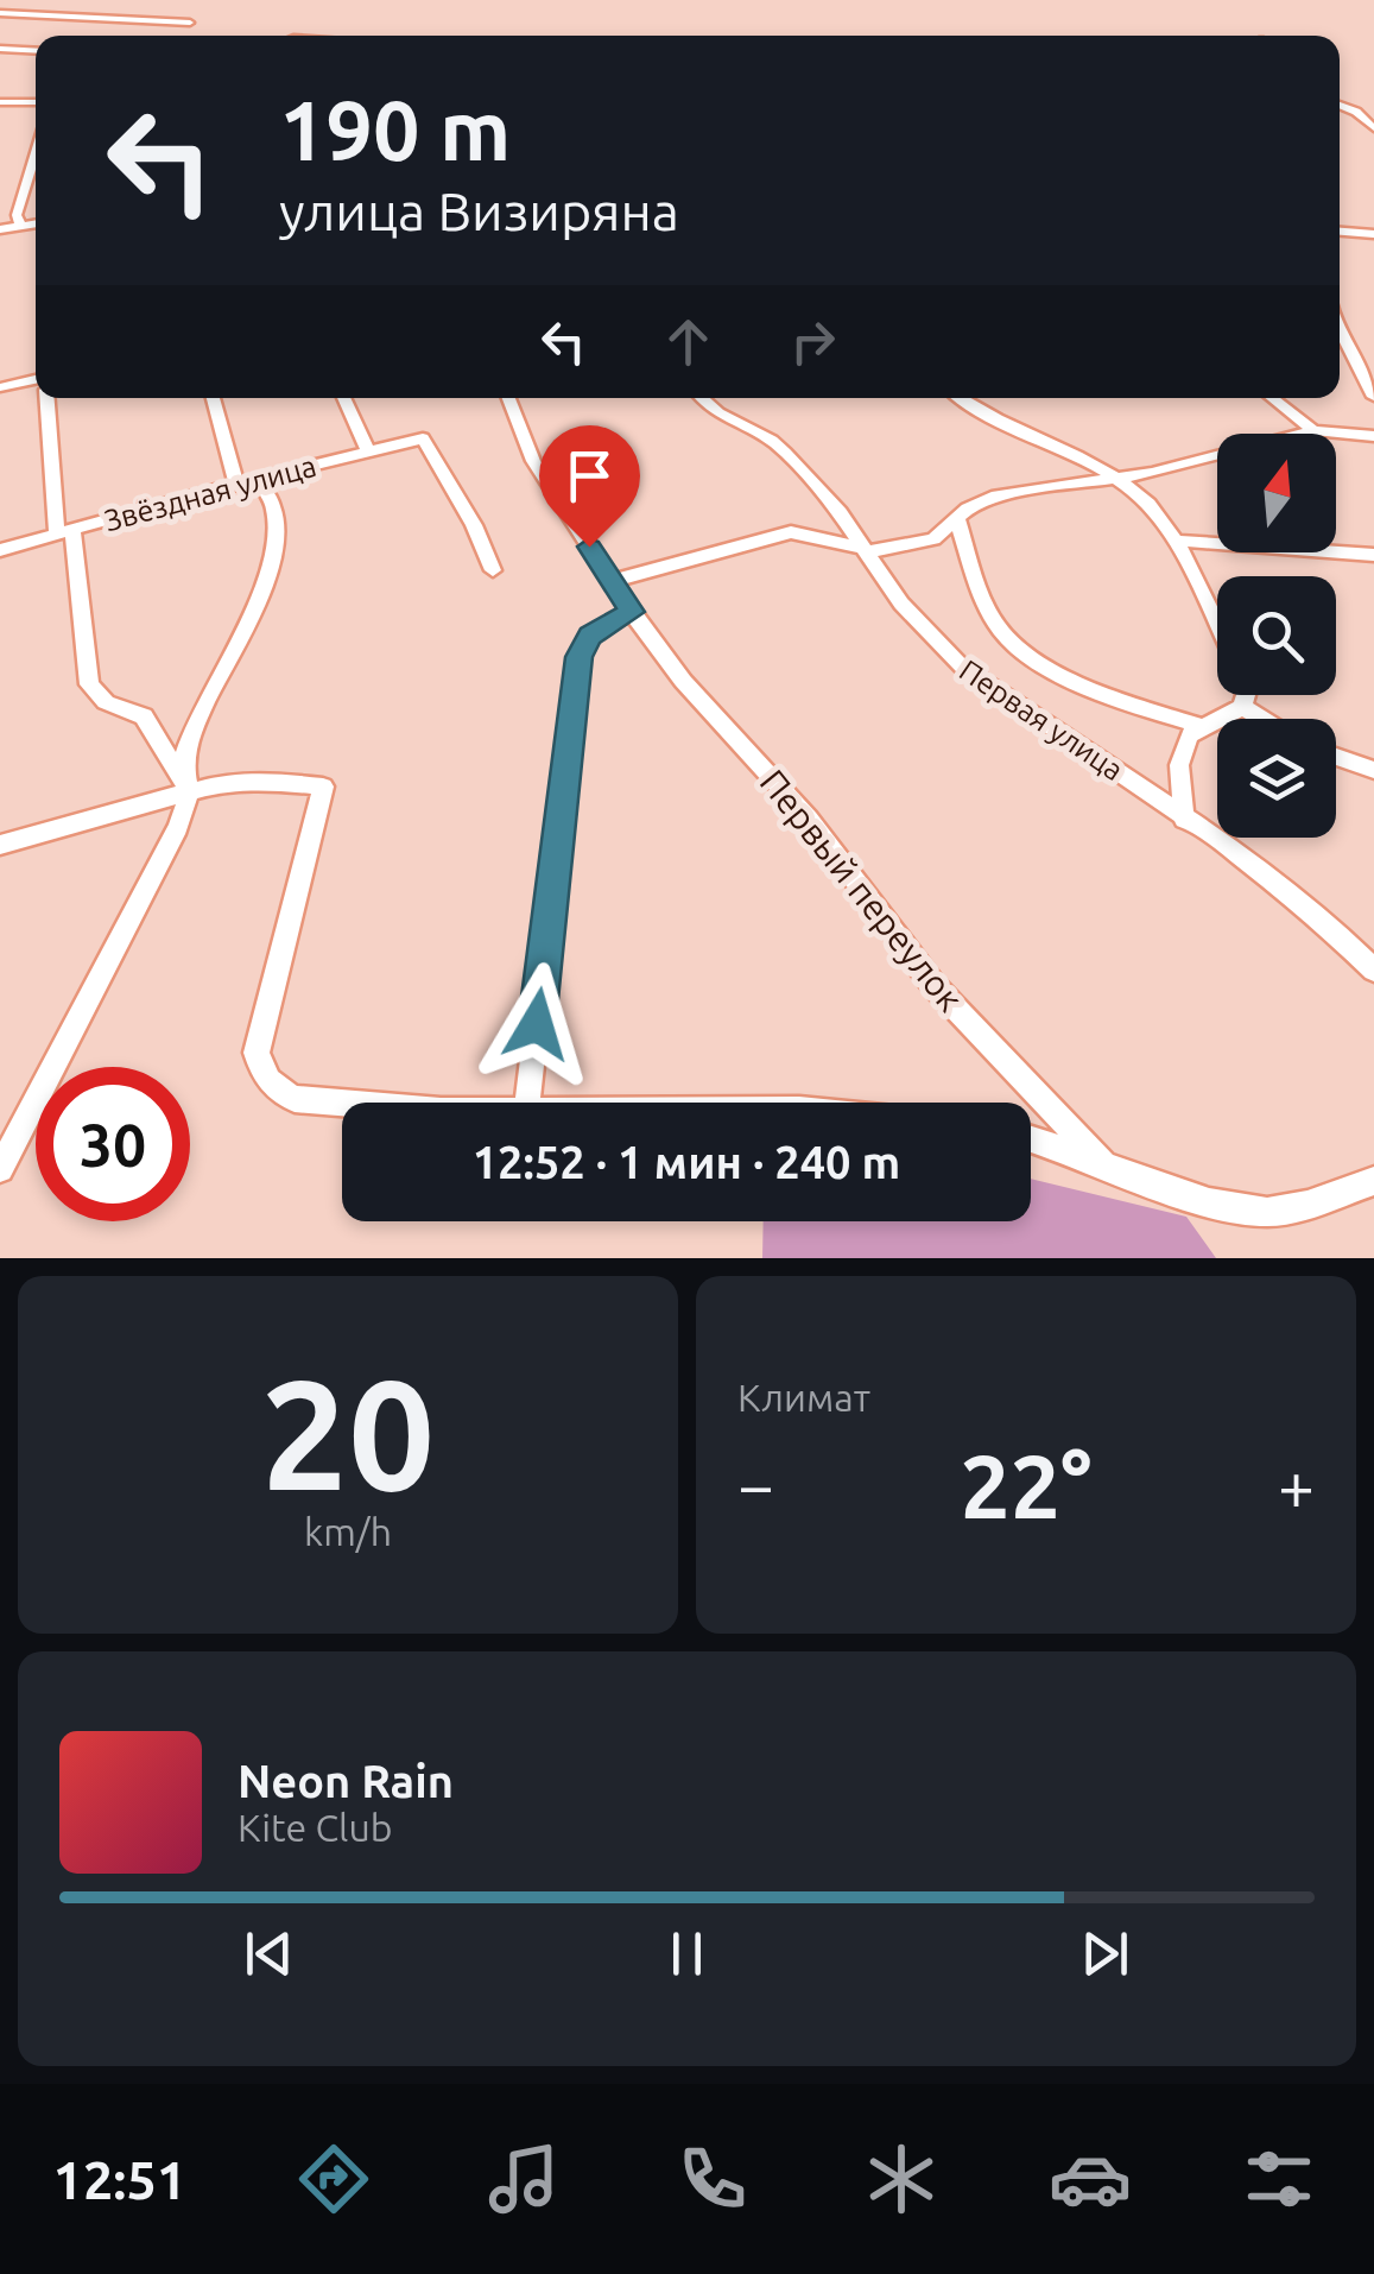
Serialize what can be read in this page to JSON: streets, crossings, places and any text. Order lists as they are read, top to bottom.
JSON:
{
  "streets": {
    "street": ["Звёздная улица", "Первая улица", "Первый переулок"]
  },
  "north": "top",
  "page": {
    "turn": ["190 m", "улица Визиряна"],
    "limit": "30",
    "trip": "12:52 · 1 мин · 240 m",
    "tile": [
      ["20", "km/h"],
      "Климат"
    ],
    "heat": ["−", "22°", "+"],
    "song": ["Neon Rain", "Kite Club"],
    "tabs": "12:51"
  }
}
